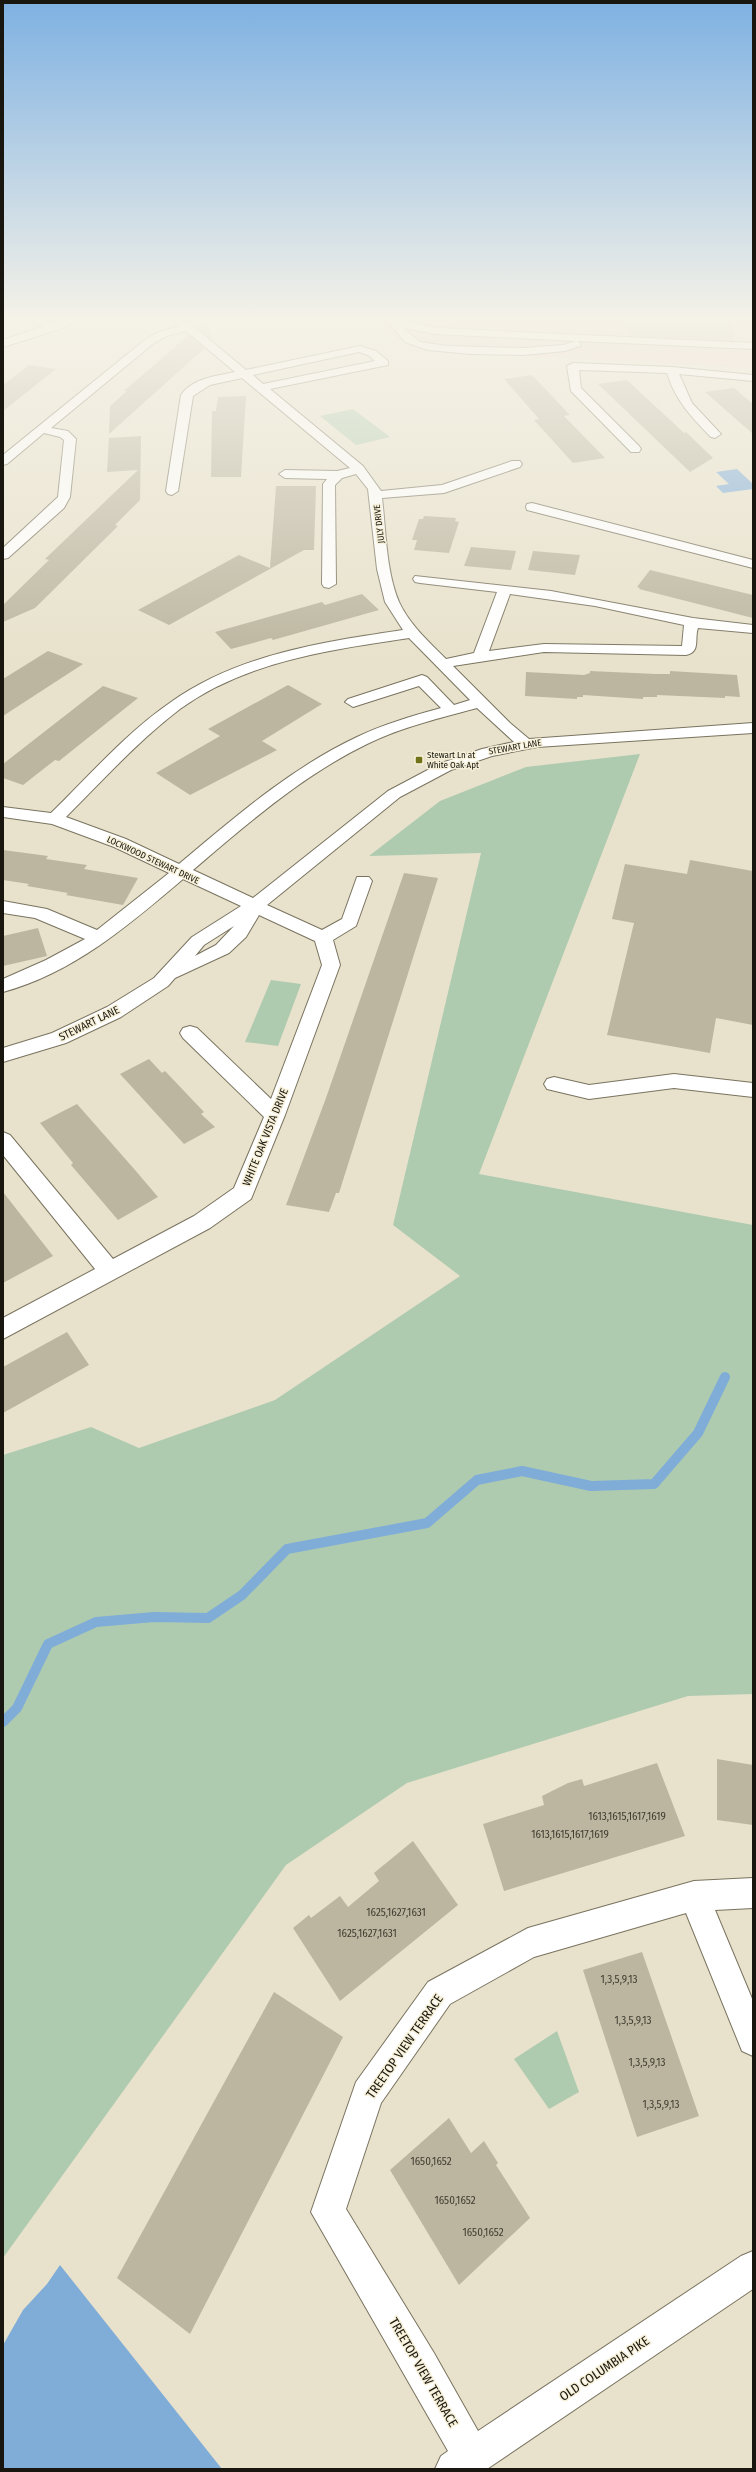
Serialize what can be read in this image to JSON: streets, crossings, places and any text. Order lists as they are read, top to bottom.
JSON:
{
  "streets": {
    "street": [
      "JULY DRIVE",
      "STEWART LANE",
      "LOCKWOOD STEWART DRIVE",
      "WHITE OAK VISTA DRIVE",
      "TREETOP VIEW TERRACE",
      "OLD COLUMBIA PIKE"
    ]
  },
  "crossings": [
    ["JULY DRIVE", "STEWART LANE"],
    ["STEWART LANE", "LOCKWOOD STEWART DRIVE"],
    ["TREETOP VIEW TERRACE", "OLD COLUMBIA PIKE"]
  ],
  "places": {
    "transit": ["Stewart Ln at White Oak Apt"]
  },
  "house_numbers": [
    "1613,1615,1617,1619",
    "1613,1615,1617,1619",
    "1625,1627,1631",
    "1625,1627,1631",
    "1,3,5,9,13",
    "1,3,5,9,13",
    "1,3,5,9,13",
    "1,3,5,9,13",
    "1650,1652",
    "1650,1652",
    "1650,1652"
  ]
}
